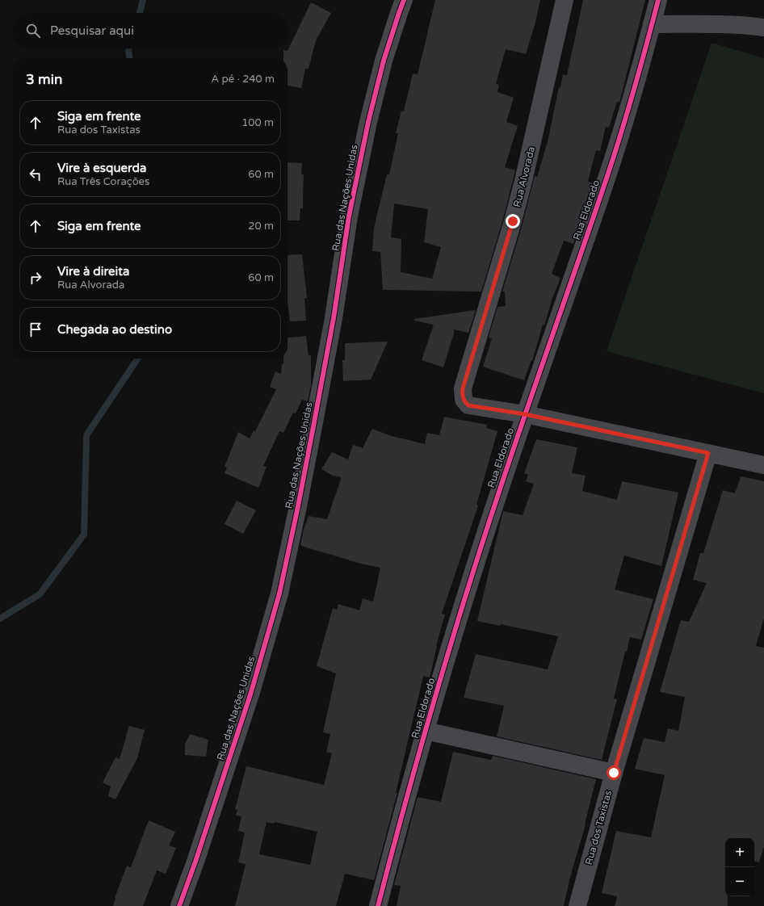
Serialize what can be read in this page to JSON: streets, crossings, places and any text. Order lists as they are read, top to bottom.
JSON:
{
  "streets": {
    "street": [
      "Rua Alvorada",
      "Rua das Nações Unidas",
      "Rua Eldorado",
      "Rua dos Taxistas"
    ]
  },
  "crossings": [
    ["Rua Alvorada", "Rua Eldorado"]
  ],
  "page": {
    "search": "Pesquisar aqui",
    "heading": ["3 min", "A pé · 240 m"],
    "list": [
      ["Siga em frente", "Rua dos Taxistas", "100 m"],
      ["Vire à esquerda", "Rua Três Corações", "60 m"],
      ["Siga em frente", "20 m"],
      ["Vire à direita", "Rua Alvorada", "60 m"],
      "Chegada ao destino"
    ],
    "map_buttons": ["+", "−"]
  }
}
